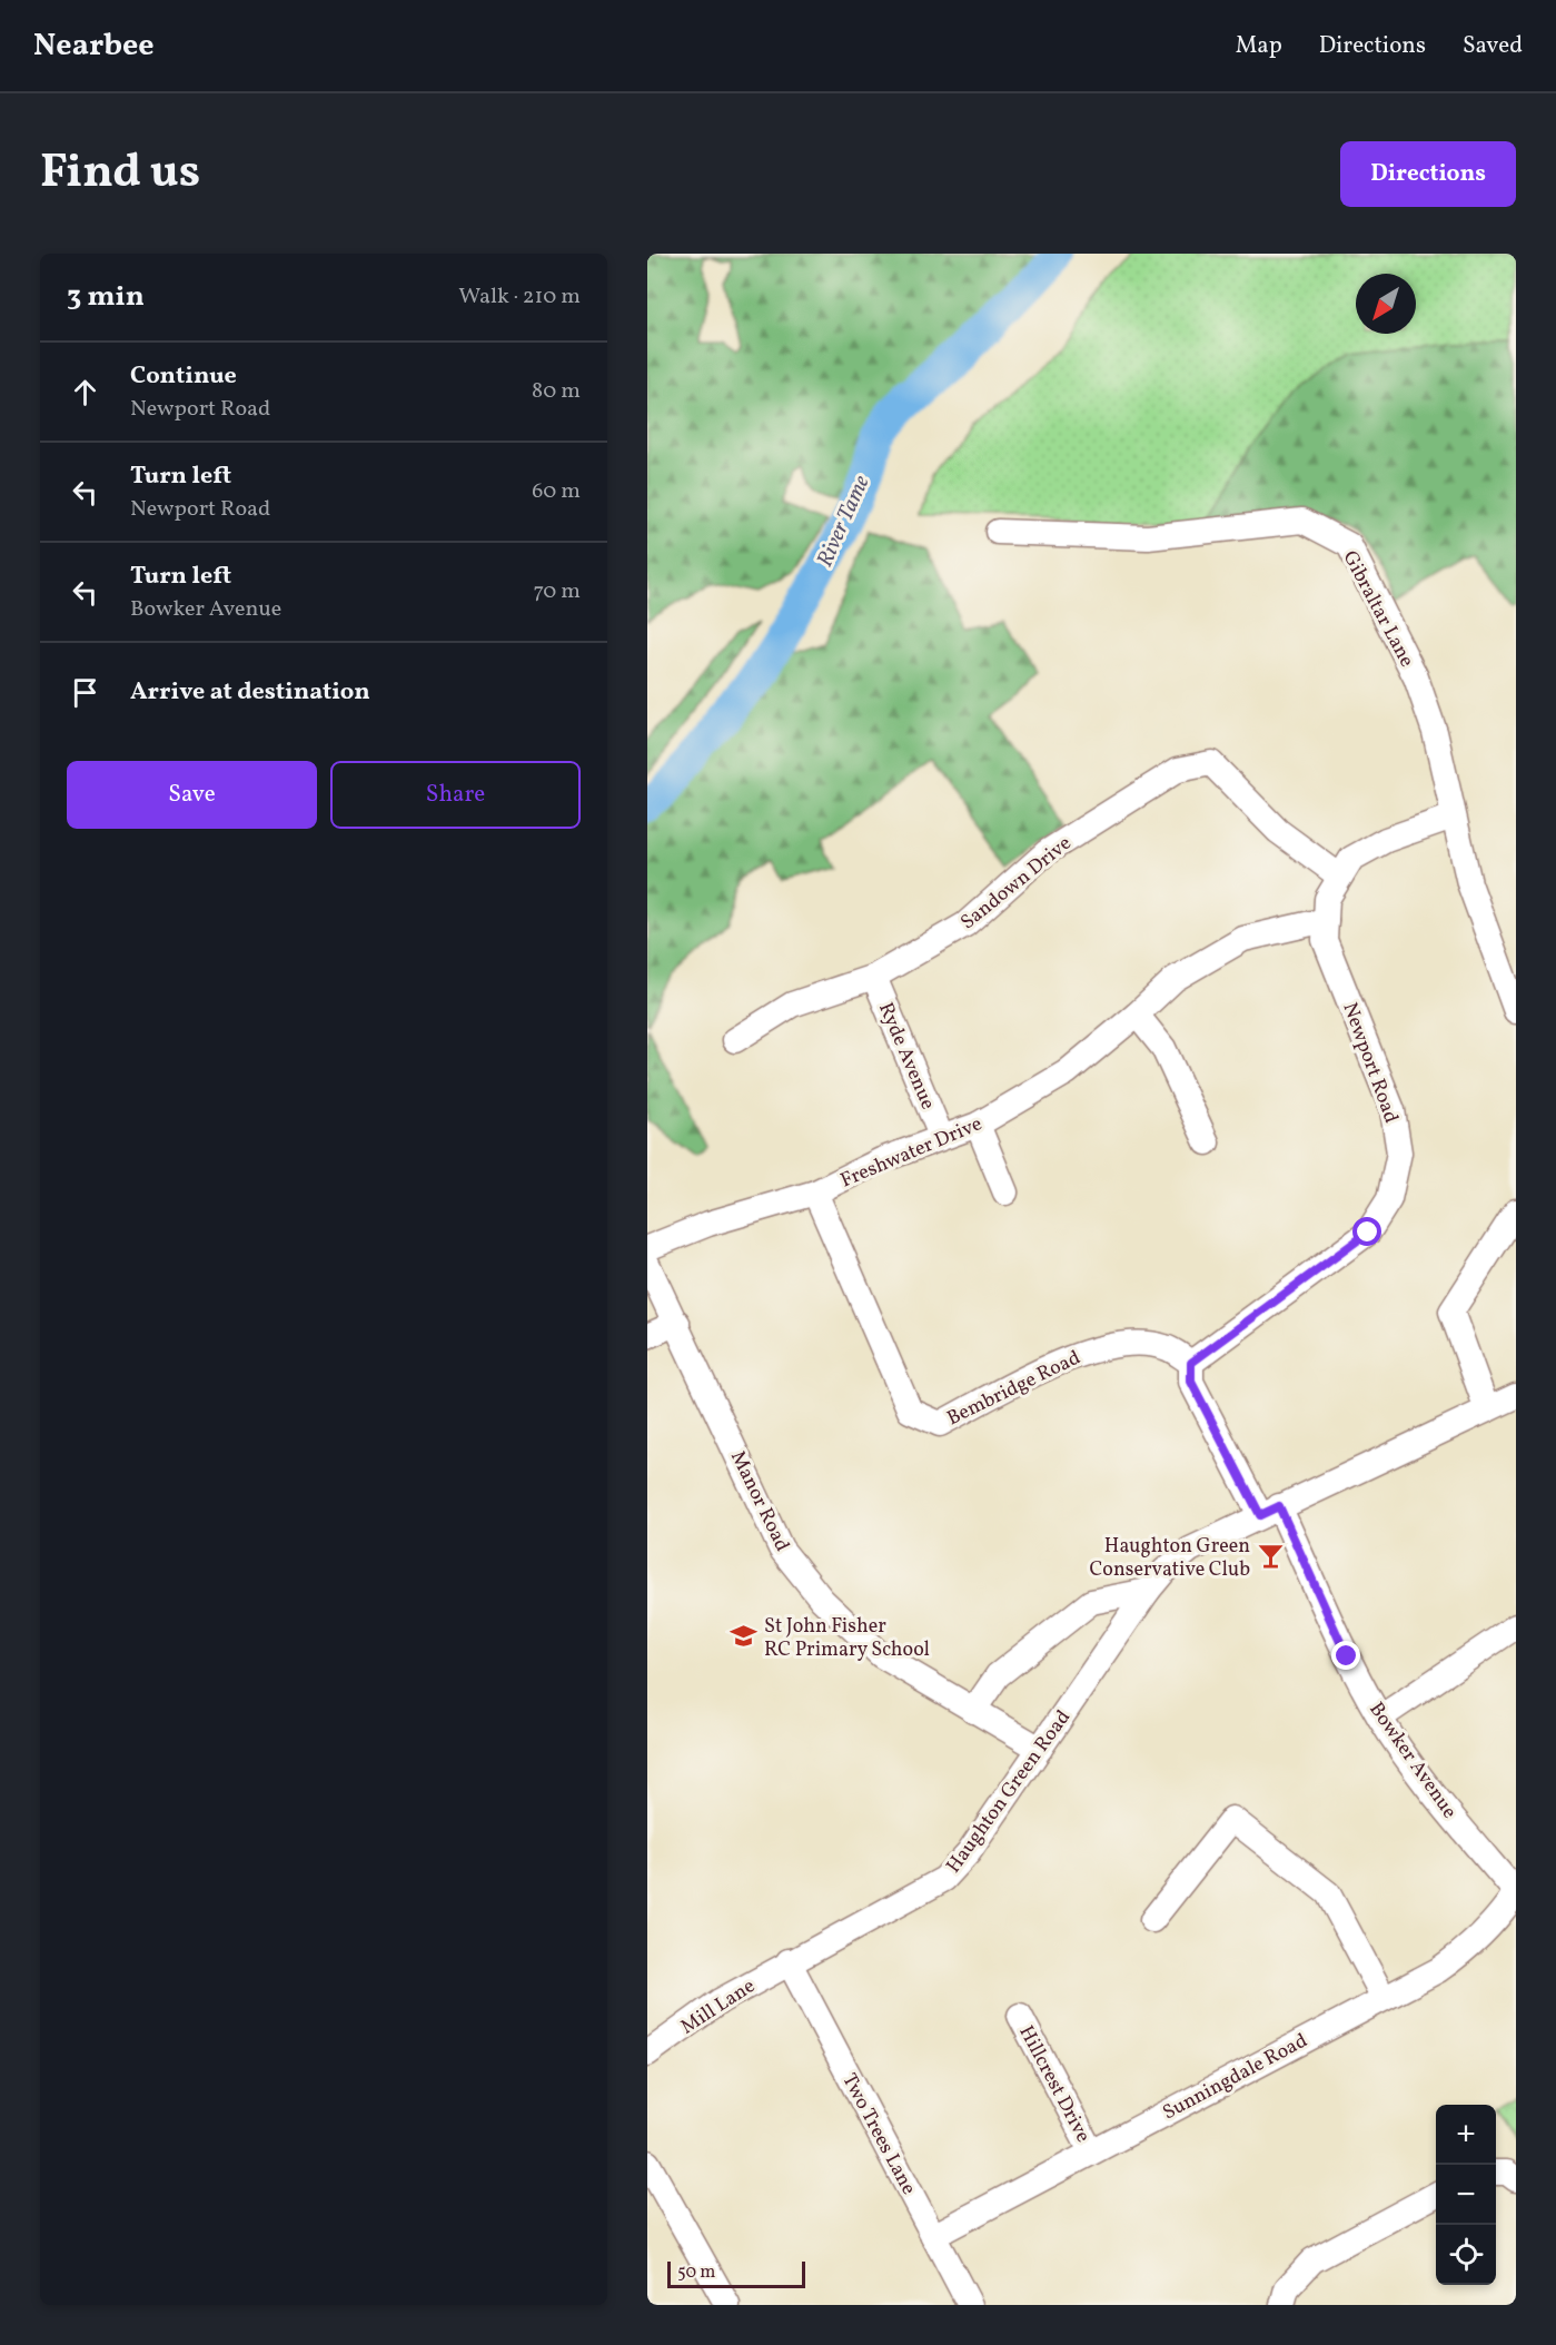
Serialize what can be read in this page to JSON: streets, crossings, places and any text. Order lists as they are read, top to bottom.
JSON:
{
  "streets": {
    "street": [
      "Gibraltar Lane",
      "Sandown Drive",
      "Ryde Avenue",
      "Newport Road",
      "Freshwater Drive",
      "Bembridge Road",
      "Manor Road",
      "Bowker Avenue",
      "Haughton Green Road",
      "Mill Lane",
      "Sunningdale Road",
      "Hillcrest Drive",
      "Two Trees Lane"
    ]
  },
  "crossings": [
    ["Gibraltar Lane", "Newport Road"],
    ["Sandown Drive", "Ryde Avenue"],
    ["Sandown Drive", "Newport Road"],
    ["Ryde Avenue", "Freshwater Drive"],
    ["Newport Road", "Freshwater Drive"],
    ["Newport Road", "Bembridge Road"],
    ["Freshwater Drive", "Bembridge Road"],
    ["Manor Road", "Haughton Green Road"],
    ["Bowker Avenue", "Haughton Green Road"],
    ["Bowker Avenue", "Sunningdale Road"],
    ["Haughton Green Road", "Mill Lane"],
    ["Haughton Green Road", "Two Trees Lane"],
    ["Mill Lane", "Two Trees Lane"],
    ["Sunningdale Road", "Hillcrest Drive"],
    ["Sunningdale Road", "Two Trees Lane"]
  ],
  "water": ["River Tame"],
  "places": {
    "bar": ["Haughton Green Conservative Club"],
    "school or university": ["St John Fisher RC Primary School"]
  },
  "scale_bar": "50 m",
  "north": "bottom left",
  "page": {
    "header": "Nearbee",
    "nav": ["Map", "Directions", "Saved"],
    "title": "Find us",
    "buttons": [
      "Directions",
      ["Save", "Share"]
    ],
    "heading": ["3 min", "Walk · 210 m"],
    "list": [
      ["Continue", "Newport Road", "80 m"],
      ["Turn left", "Newport Road", "60 m"],
      ["Turn left", "Bowker Avenue", "70 m"],
      "Arrive at destination"
    ],
    "map_buttons": ["+", "−"],
    "scale": "50 m"
  }
}
